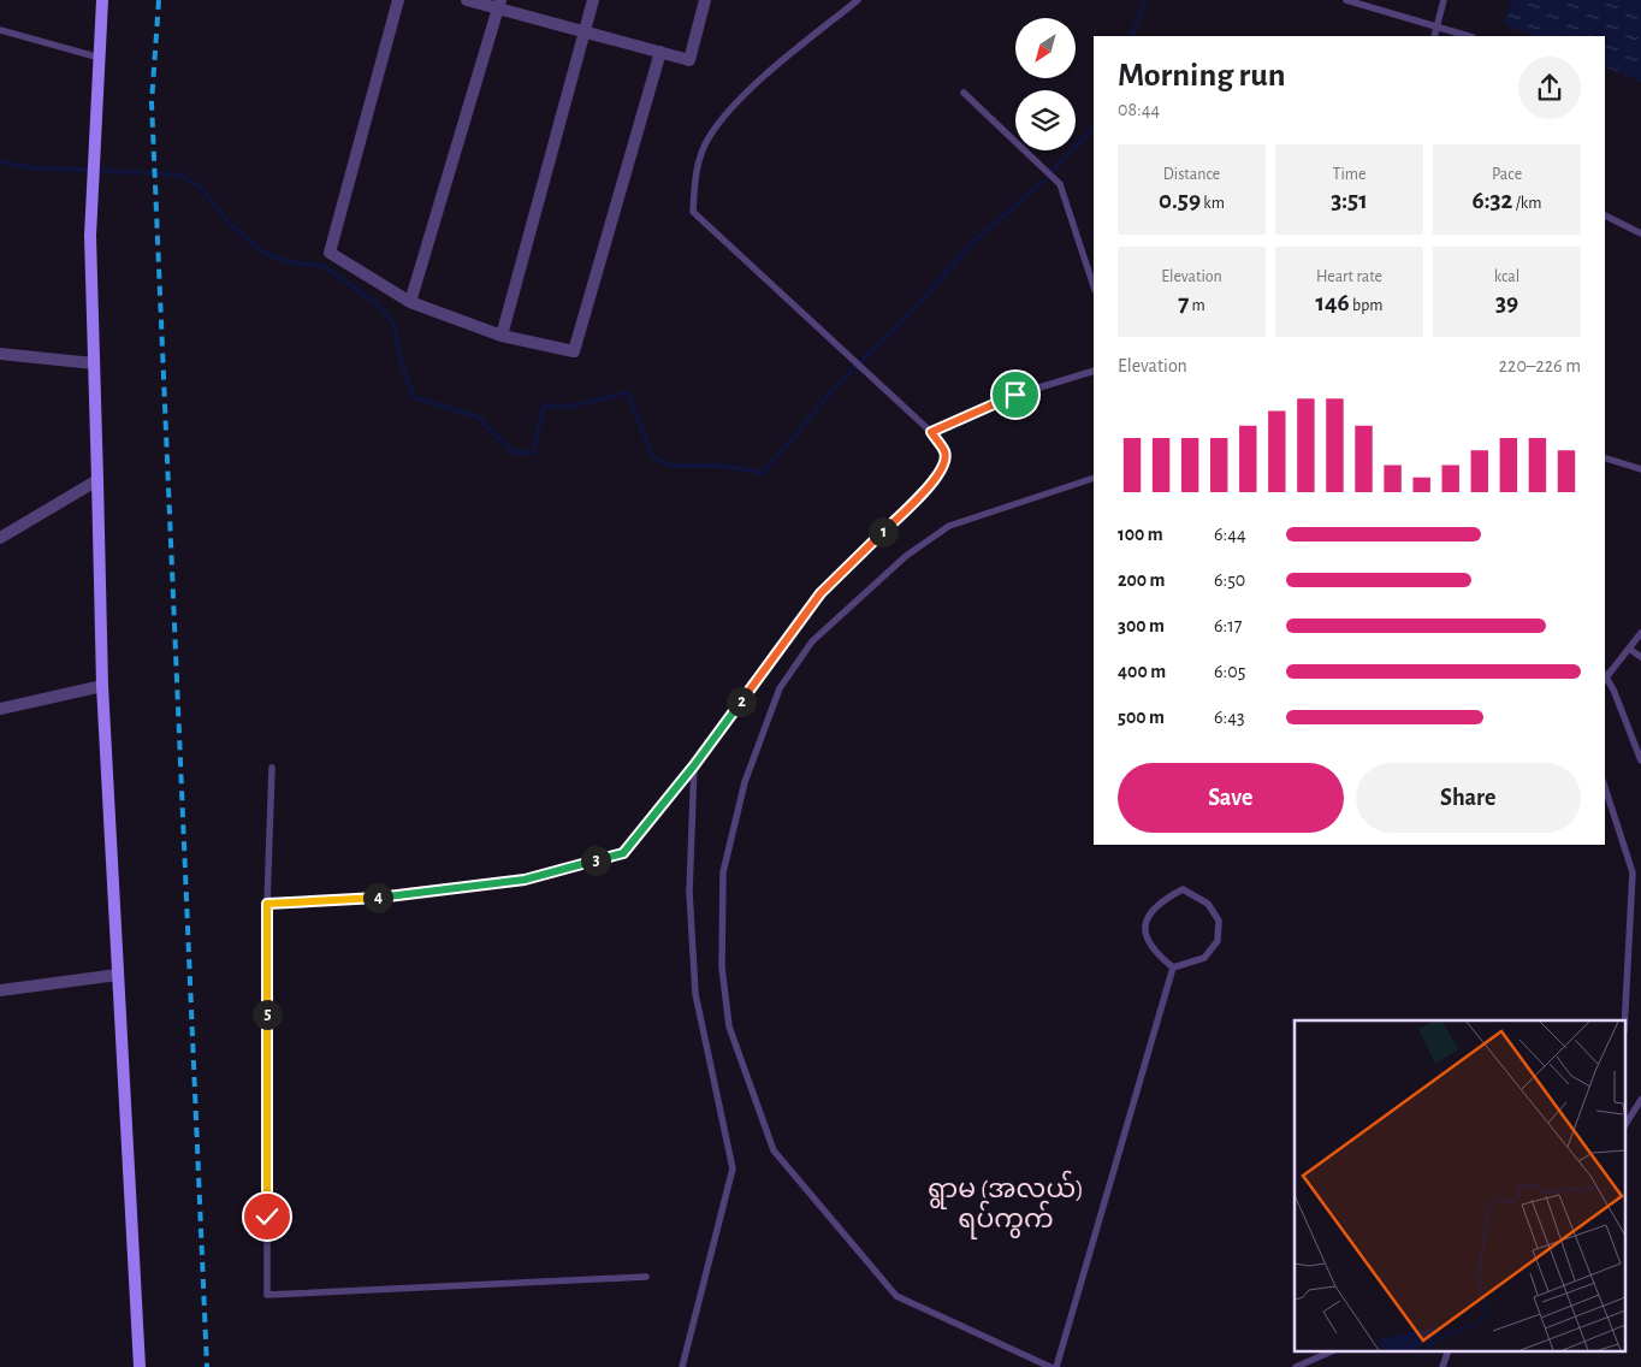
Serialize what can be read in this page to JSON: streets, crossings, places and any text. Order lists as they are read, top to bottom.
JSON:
{
  "districts": ["ရွာမ (အလယ်) ရပ်ကွက်"],
  "north": "bottom left",
  "page": {
    "heading": ["Morning run", "08:44"],
    "stats": [
      ["Distance", "0.59 km"],
      ["Time", "3:51"],
      ["Pace", "6:32 /km"],
      ["Elevation", "7 m"],
      ["Heart rate", "146 bpm"],
      ["kcal", "39"]
    ],
    "chart": ["Elevation", "220–226 m"],
    "list": [
      {
        "name": "100 m",
        "note": "6:44"
      },
      {
        "name": "200 m",
        "note": "6:50"
      },
      {
        "name": "300 m",
        "note": "6:17"
      },
      {
        "name": "400 m",
        "note": "6:05"
      },
      {
        "name": "500 m",
        "note": "6:43"
      }
    ],
    "pins": [
      "1",
      "2",
      "3",
      "4",
      "5"
    ],
    "buttons": ["Save", "Share"]
  }
}
